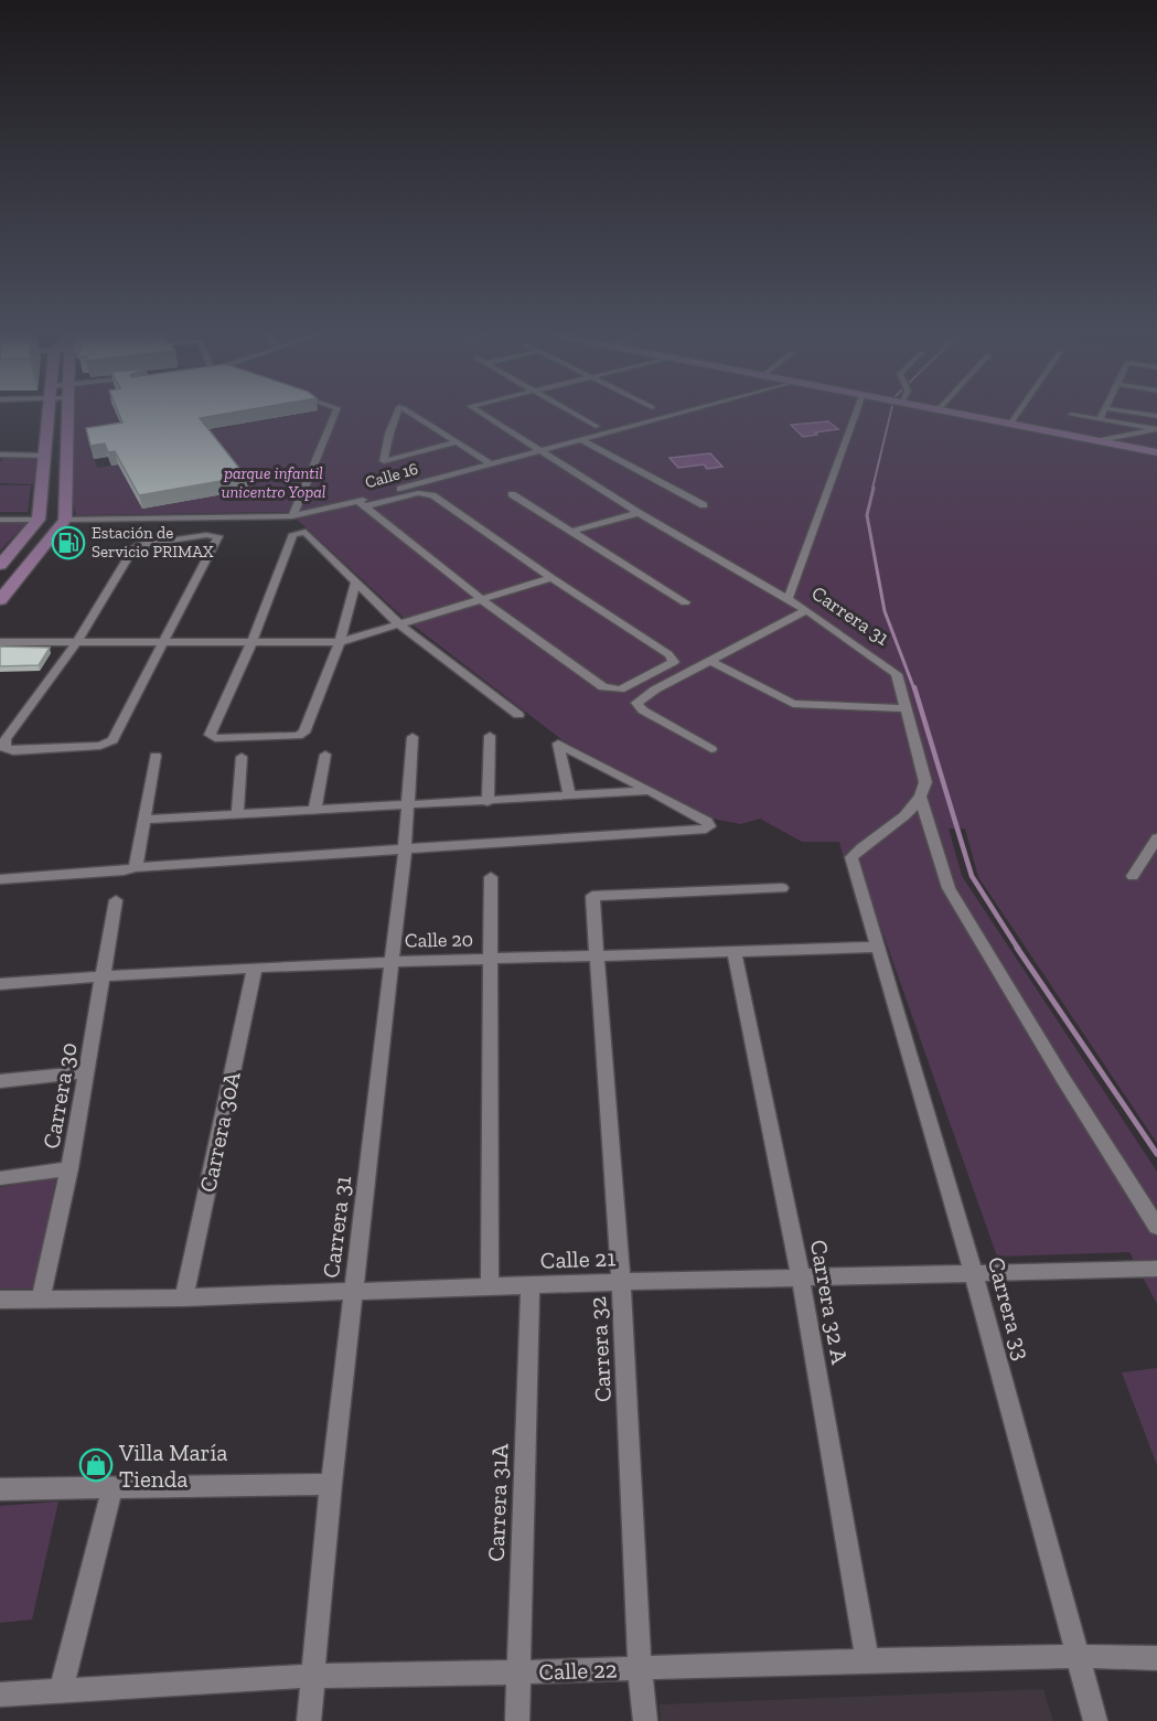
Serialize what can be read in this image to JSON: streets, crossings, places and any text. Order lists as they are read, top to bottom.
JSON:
{
  "streets": {
    "street": [
      "Calle 16",
      "Carrera 31",
      "Calle 20",
      "Carrera 30",
      "Carrera 30A",
      "Calle 21",
      "Carrera 32 A",
      "Carrera 33",
      "Carrera 32",
      "Carrera 31A",
      "Calle 22"
    ]
  },
  "crossings": [
    ["Calle 16", "Carrera 31"],
    ["Carrera 31", "Calle 20"],
    ["Carrera 31", "Calle 21"],
    ["Carrera 31", "Carrera 33"],
    ["Carrera 31", "Calle 22"],
    ["Calle 20", "Carrera 30"],
    ["Calle 20", "Carrera 30A"],
    ["Calle 20", "Carrera 32 A"],
    ["Calle 20", "Carrera 33"],
    ["Calle 20", "Carrera 32"],
    ["Carrera 30", "Calle 21"],
    ["Carrera 30A", "Calle 21"],
    ["Calle 21", "Carrera 32 A"],
    ["Calle 21", "Carrera 33"],
    ["Calle 21", "Carrera 32"],
    ["Calle 21", "Carrera 31A"],
    ["Carrera 32 A", "Calle 22"],
    ["Carrera 33", "Calle 22"],
    ["Carrera 32", "Calle 22"],
    ["Carrera 31A", "Calle 22"]
  ],
  "parks": ["parque infantil unicentro Yopal"],
  "places": {
    "fuel station": ["Estación de Servicio PRIMAX"],
    "shop": ["Villa María Tienda"]
  }
}
